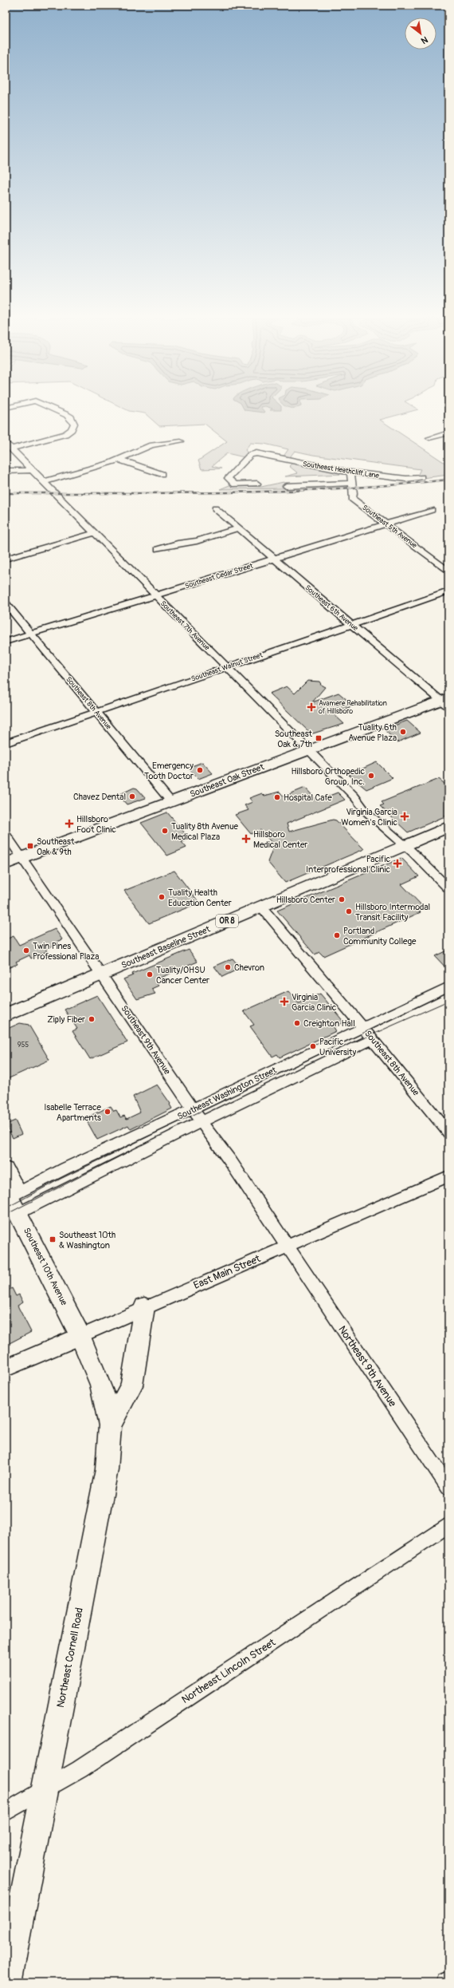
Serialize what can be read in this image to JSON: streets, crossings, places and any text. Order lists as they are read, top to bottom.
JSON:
{
  "streets": {
    "highway": [
      "Southeast Oak Street",
      "OR 8",
      "Southeast Baseline Street",
      "Southeast 10th Avenue",
      "Northeast Cornell Road"
    ],
    "main road": ["East Main Street"],
    "street": [
      "Southeast Heathcliff Lane",
      "Southeast 5th Avenue",
      "Southeast Cedar Street",
      "Southeast 6th Avenue",
      "Southeast 7th Avenue",
      "Southeast Walnut Street",
      "Southeast 8th Avenue",
      "Southeast 9th Avenue",
      "Southeast Washington Street",
      "Northeast 9th Avenue",
      "Northeast Lincoln Street"
    ]
  },
  "crossings": [
    ["Southeast Heathcliff Lane", "Southeast 5th Avenue"],
    ["Southeast 5th Avenue", "Southeast Cedar Street"],
    ["Southeast Cedar Street", "Southeast 6th Avenue"],
    ["Southeast Cedar Street", "Southeast 7th Avenue"],
    ["Southeast Cedar Street", "Southeast 8th Avenue"],
    ["Southeast 6th Avenue", "Southeast Walnut Street"],
    ["Southeast 6th Avenue", "Southeast Oak Street"],
    ["Southeast 7th Avenue", "Southeast Walnut Street"],
    ["Southeast 7th Avenue", "Southeast Oak Street"],
    ["Southeast 7th Avenue", "Southeast Baseline Street"],
    ["Southeast Walnut Street", "Southeast 8th Avenue"],
    ["Southeast 8th Avenue", "Southeast Oak Street"],
    ["Southeast 8th Avenue", "Southeast Baseline Street"],
    ["Southeast 8th Avenue", "Southeast Washington Street"],
    ["Southeast Oak Street", "Southeast 9th Avenue"],
    ["Southeast Baseline Street", "Southeast 9th Avenue"],
    ["Southeast 9th Avenue", "Southeast Washington Street"],
    ["Southeast 9th Avenue", "East Main Street"],
    ["Southeast 9th Avenue", "Northeast 9th Avenue"],
    ["Southeast Washington Street", "Southeast 10th Avenue"],
    ["Southeast 10th Avenue", "East Main Street"],
    ["Southeast 10th Avenue", "Northeast Cornell Road"],
    ["East Main Street", "Northeast 9th Avenue"],
    ["East Main Street", "Northeast Cornell Road"],
    ["Northeast Cornell Road", "Northeast Lincoln Street"]
  ],
  "places": {
    "health": [
      "Avamere Rehabilitation of Hillsboro",
      "Virginia Garcia Women's Clinic",
      "Hillsboro Foot Clinic",
      "Hillsboro Medical Center",
      "Pacific Interprofessional Clinic",
      "Virginia Garcia Clinic"
    ],
    "other": [
      "Tuality 6th Avenue Plaza",
      "Emergency Tooth Doctor",
      "Hillsboro Orthopedic Group, Inc.",
      "Chavez Dental",
      "Hospital Cafe",
      "Tuality 8th Avenue Medical Plaza",
      "Tuality Health Education Center",
      "Hillsboro Center",
      "Hillsboro Intermodal Transit Facility",
      "Portland Community College",
      "Twin Pines Professional Plaza",
      "Chevron",
      "Tuality/OHSU Cancer Center",
      "Ziply Fiber",
      "Creighton Hall",
      "Pacific University",
      "Isabelle Terrace Apartments"
    ],
    "transit": ["Southeast Oak & 7th", "Southeast Oak & 9th", "Southeast 10th & Washington"]
  },
  "house_numbers": ["955"],
  "north": "bottom right"
}
